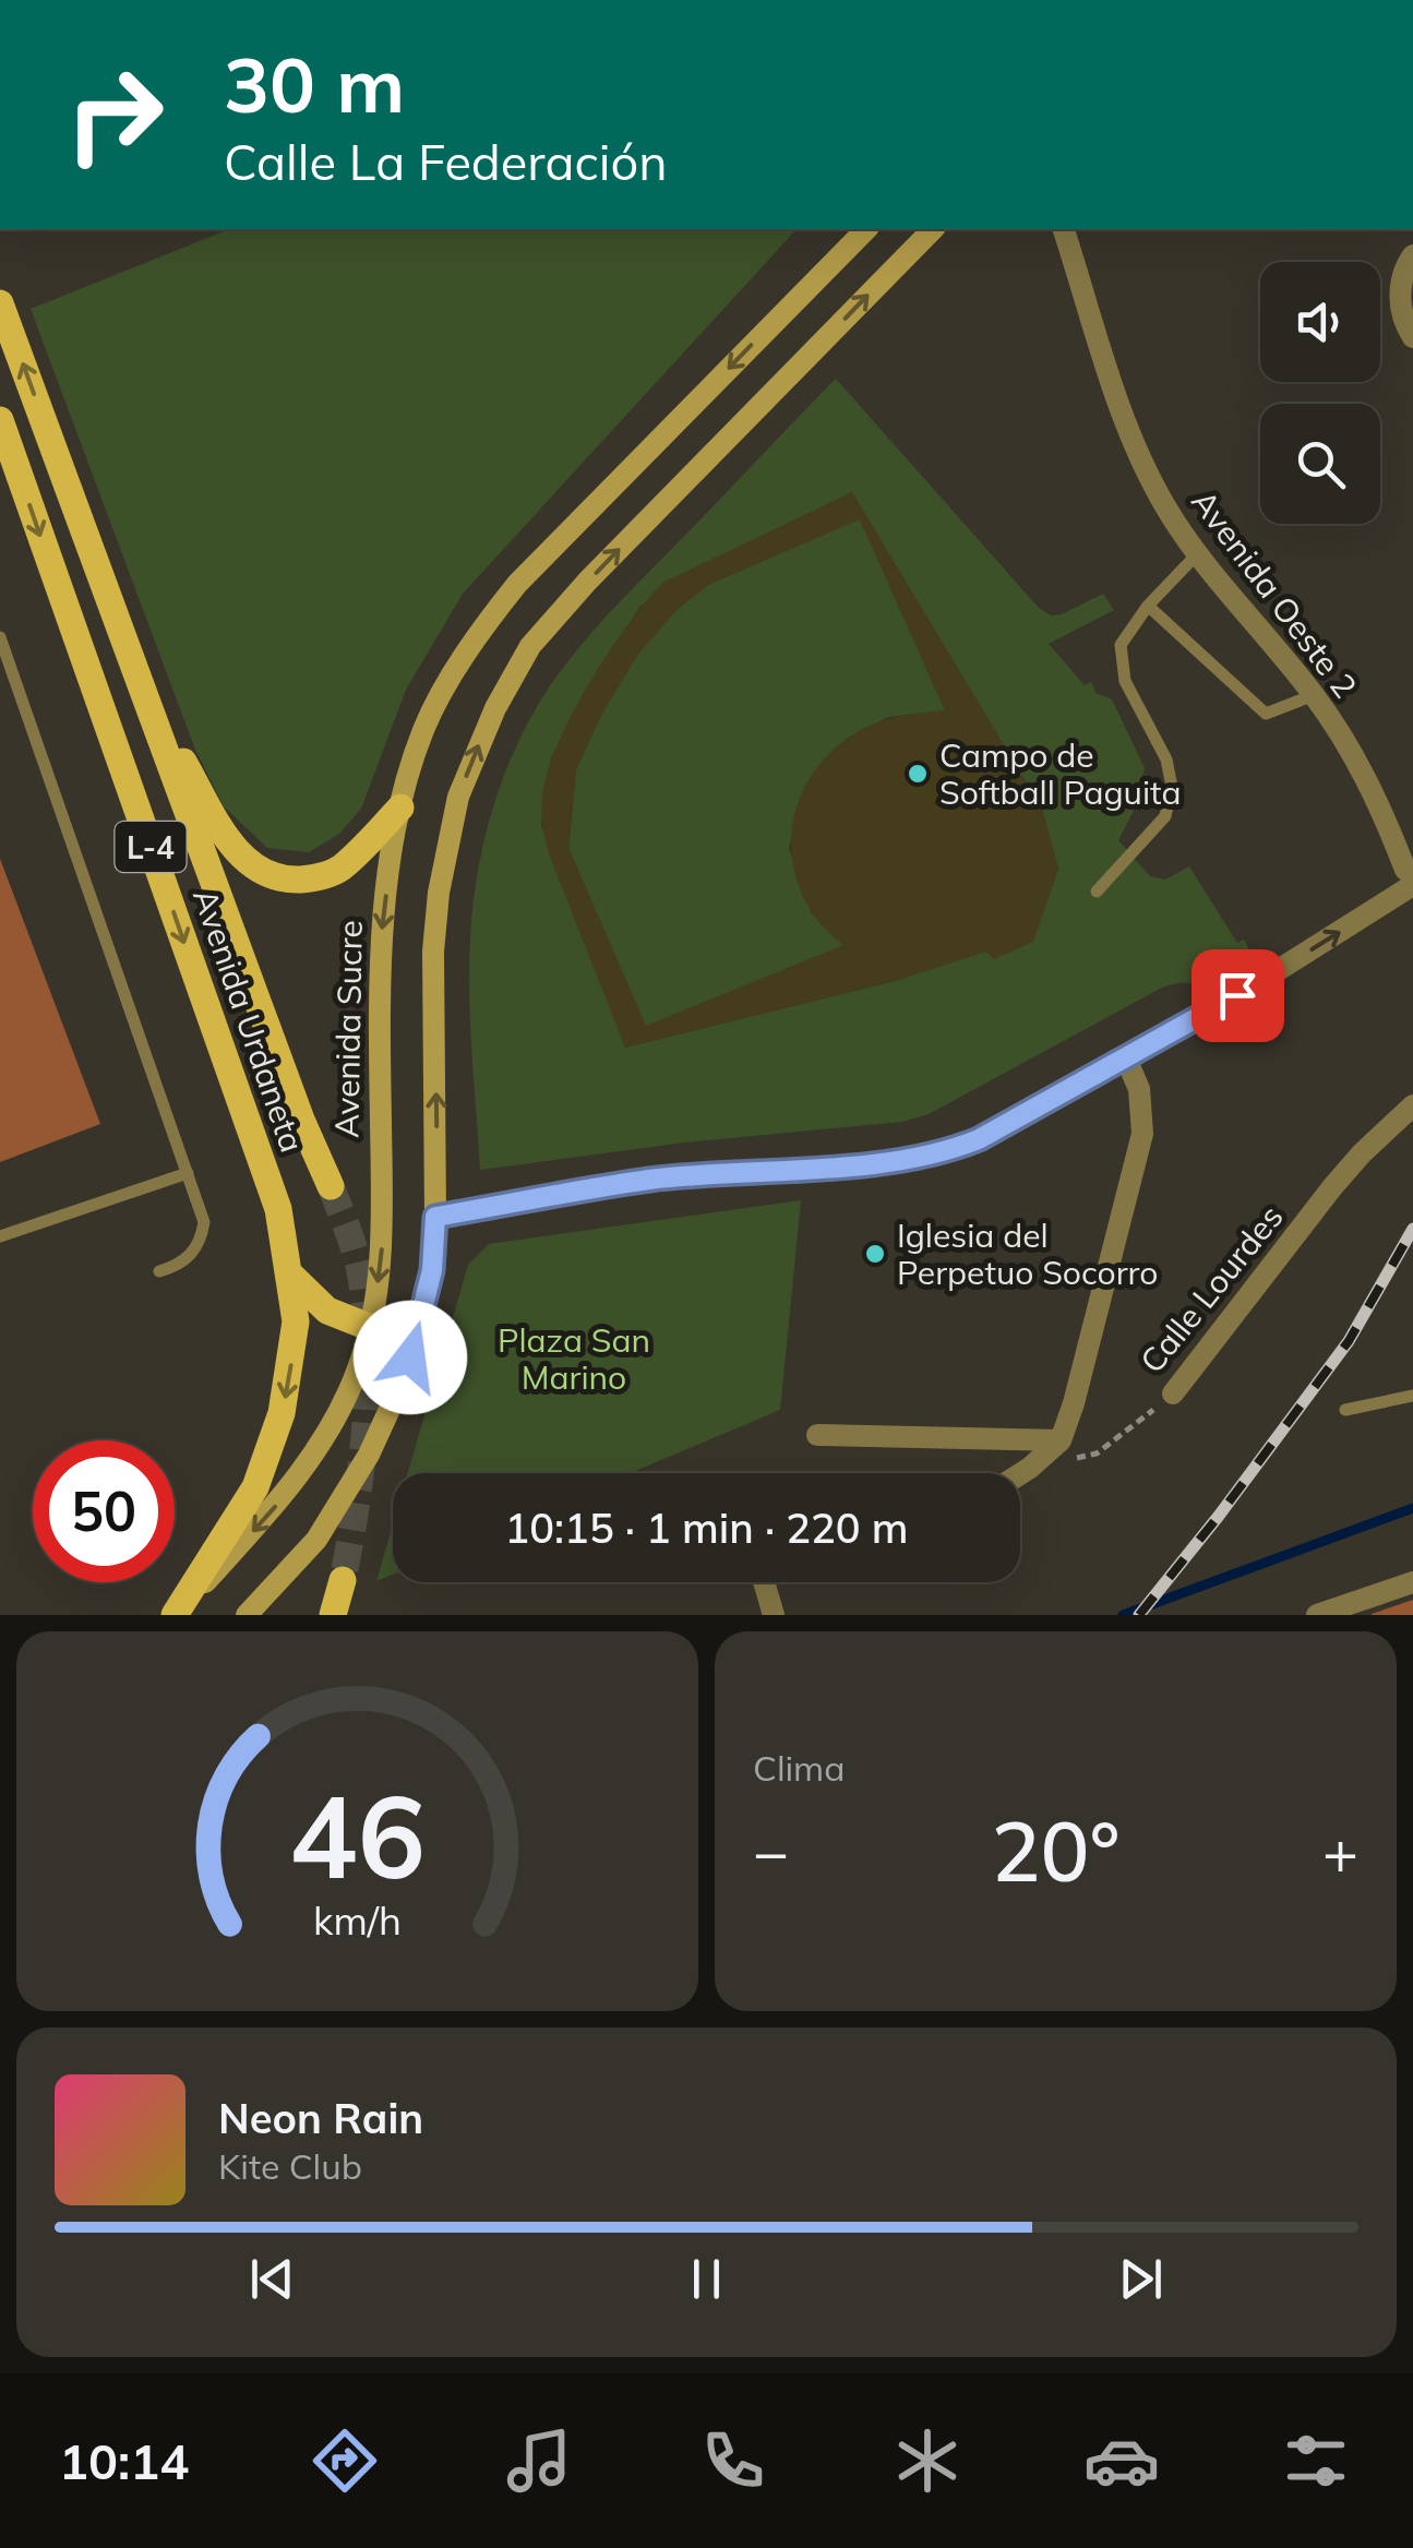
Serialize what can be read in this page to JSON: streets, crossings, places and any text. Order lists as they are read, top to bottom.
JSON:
{
  "streets": {
    "main road": ["L-4", "Avenida Urdaneta", "Avenida Sucre"],
    "street": ["Avenida Oeste 2", "Calle Lourdes"]
  },
  "crossings": [
    ["L-4", "Avenida Urdaneta"],
    ["L-4", "Avenida Sucre"]
  ],
  "parks": ["Plaza San Marino"],
  "places": ["Campo de Softball Paguita", "Iglesia del Perpetuo Socorro"],
  "page": {
    "turn": ["30 m", "Calle La Federación"],
    "limit": "50",
    "trip": "10:15 · 1 min · 220 m",
    "tile": "Clima",
    "heat": ["−", "20°", "+"],
    "song": ["Neon Rain", "Kite Club"],
    "tabs": "10:14",
    "gauge": ["46", "km/h"]
  }
}
